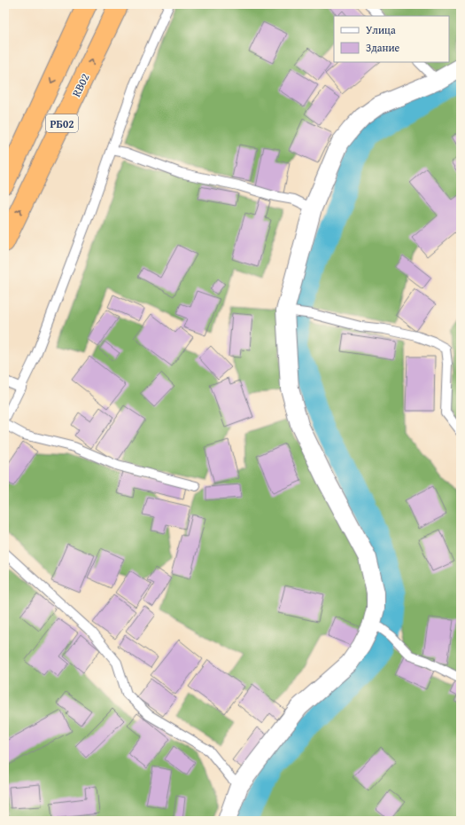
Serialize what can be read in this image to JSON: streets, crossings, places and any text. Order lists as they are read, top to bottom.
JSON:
{
  "streets": {
    "highway": ["RB02", "РБ02"]
  },
  "legend": ["Улица", "Здание"]
}
